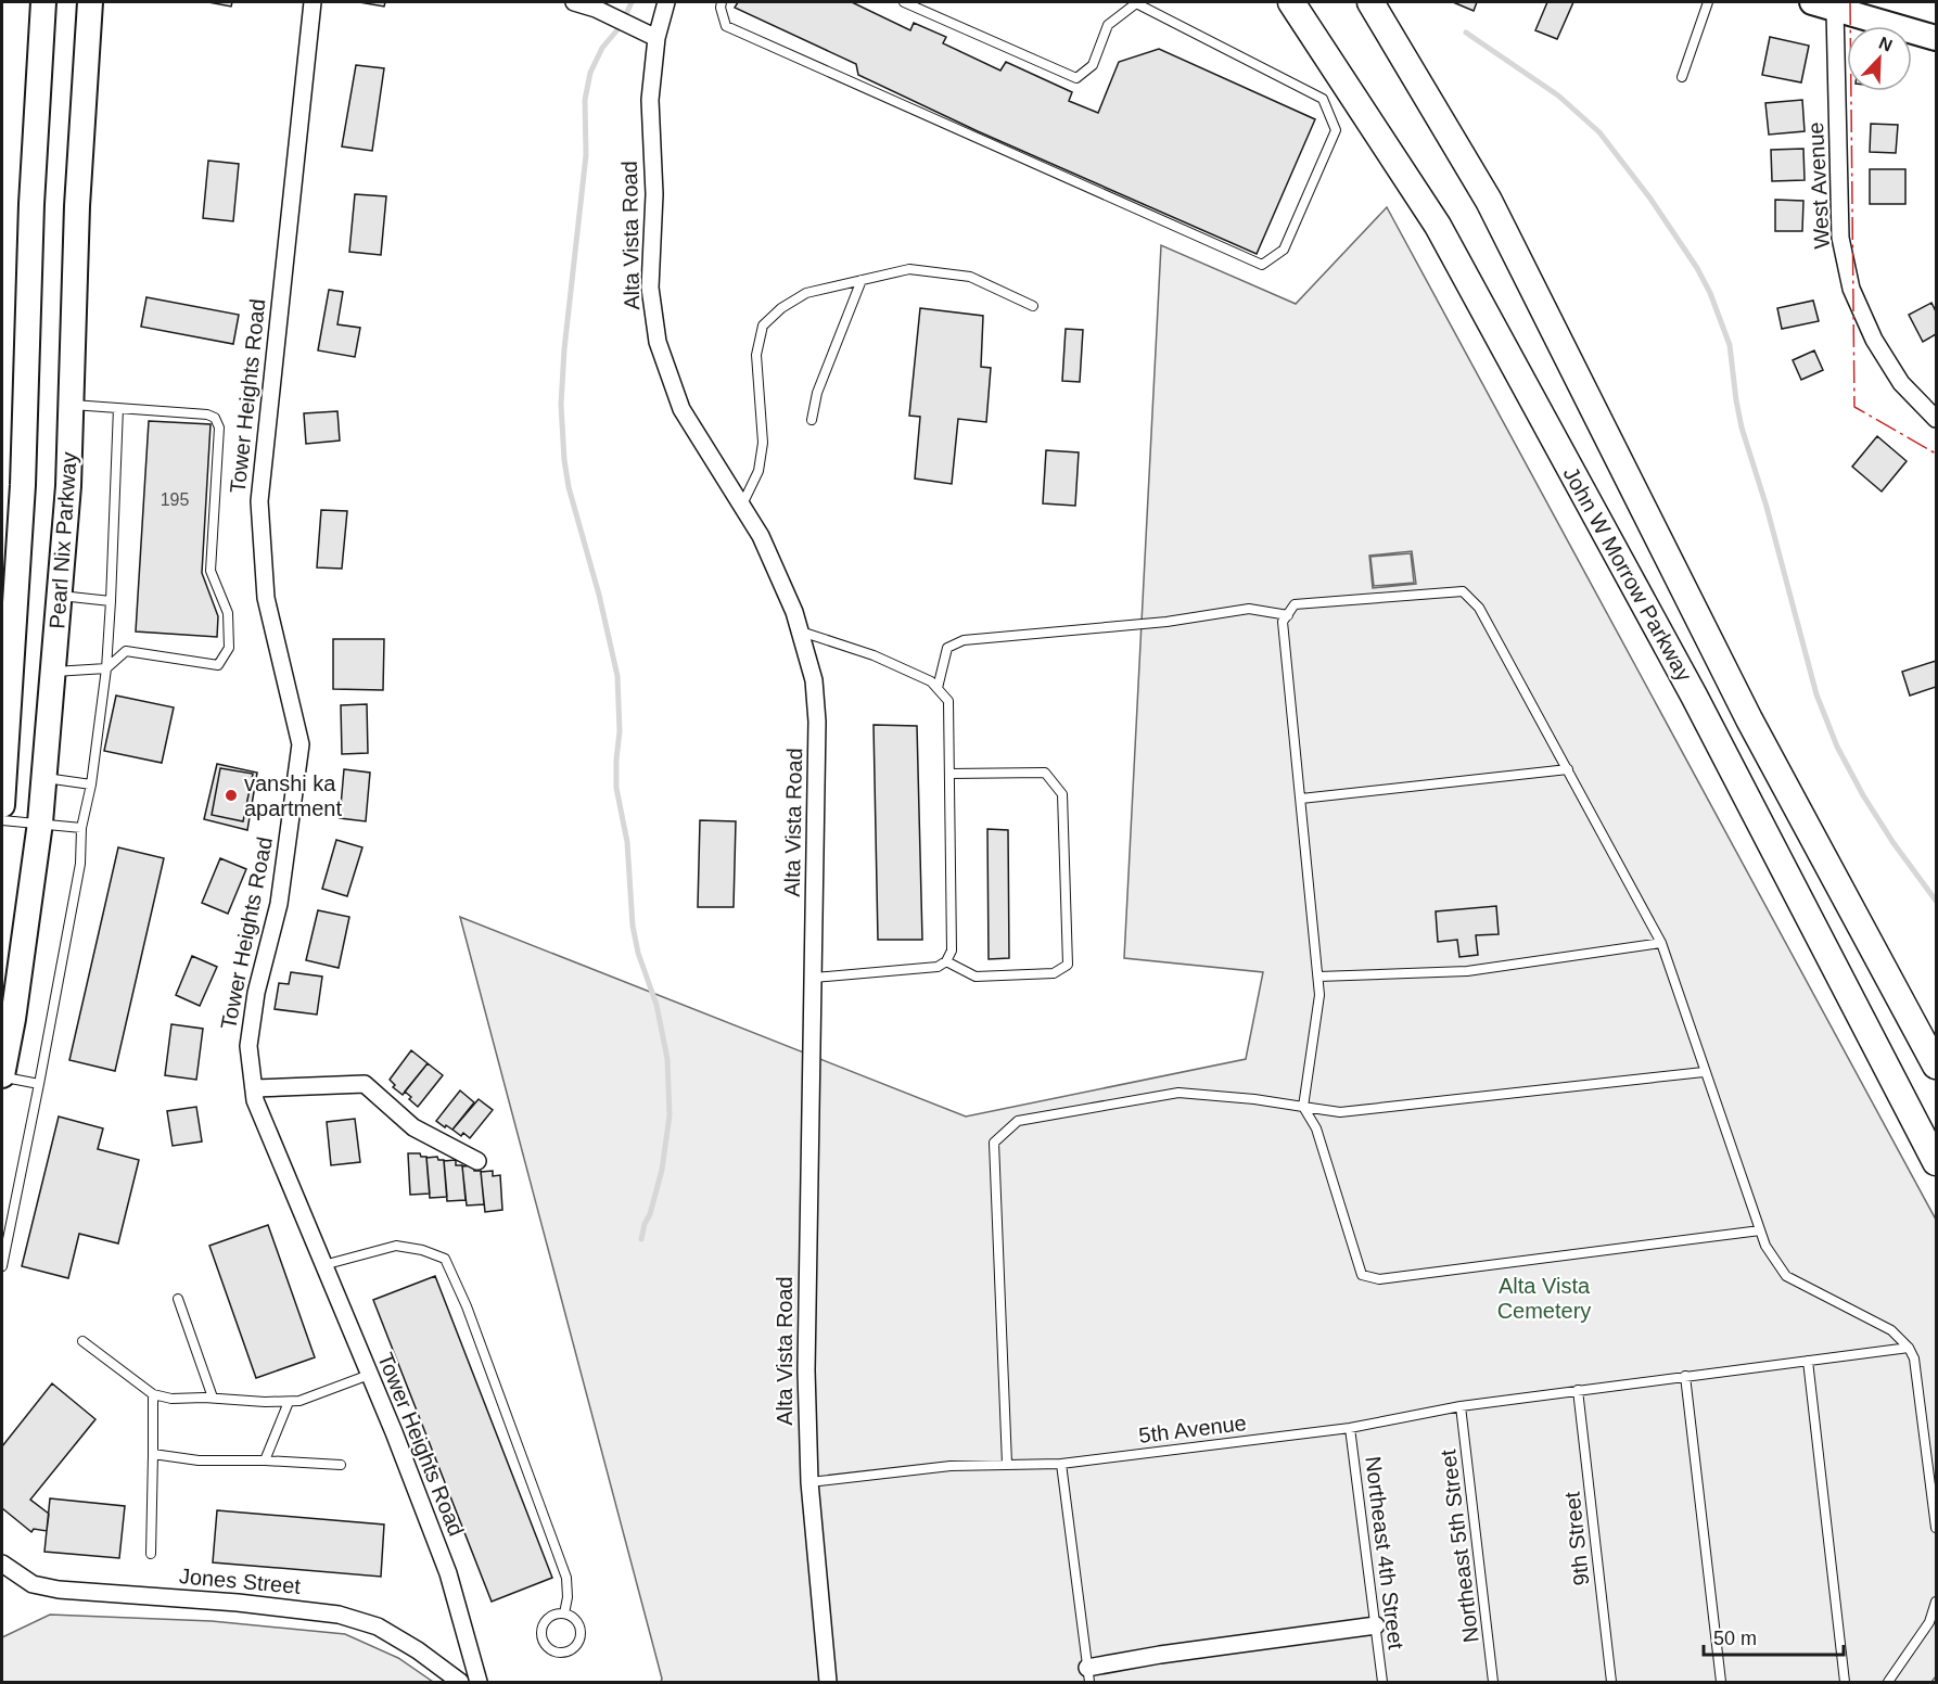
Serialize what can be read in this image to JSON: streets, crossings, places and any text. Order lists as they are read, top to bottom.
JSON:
{
  "streets": {
    "main road": ["Pearl Nix Parkway", "John W Morrow Parkway"],
    "street": [
      "West Avenue",
      "Alta Vista Road",
      "Tower Heights Road",
      "Jones Street"
    ],
    "lane": [
      "5th Avenue",
      "9th Street",
      "Northeast 5th Street",
      "Northeast 4th Street"
    ]
  },
  "crossings": [
    ["Alta Vista Road", "5th Avenue"],
    ["5th Avenue", "9th Street"],
    ["5th Avenue", "Northeast 5th Street"],
    ["5th Avenue", "Northeast 4th Street"]
  ],
  "parks": ["Alta Vista Cemetery"],
  "places": ["vanshi ka apartment"],
  "house_numbers": ["195"],
  "scale_bar": "50 m",
  "north": "top right"
}
